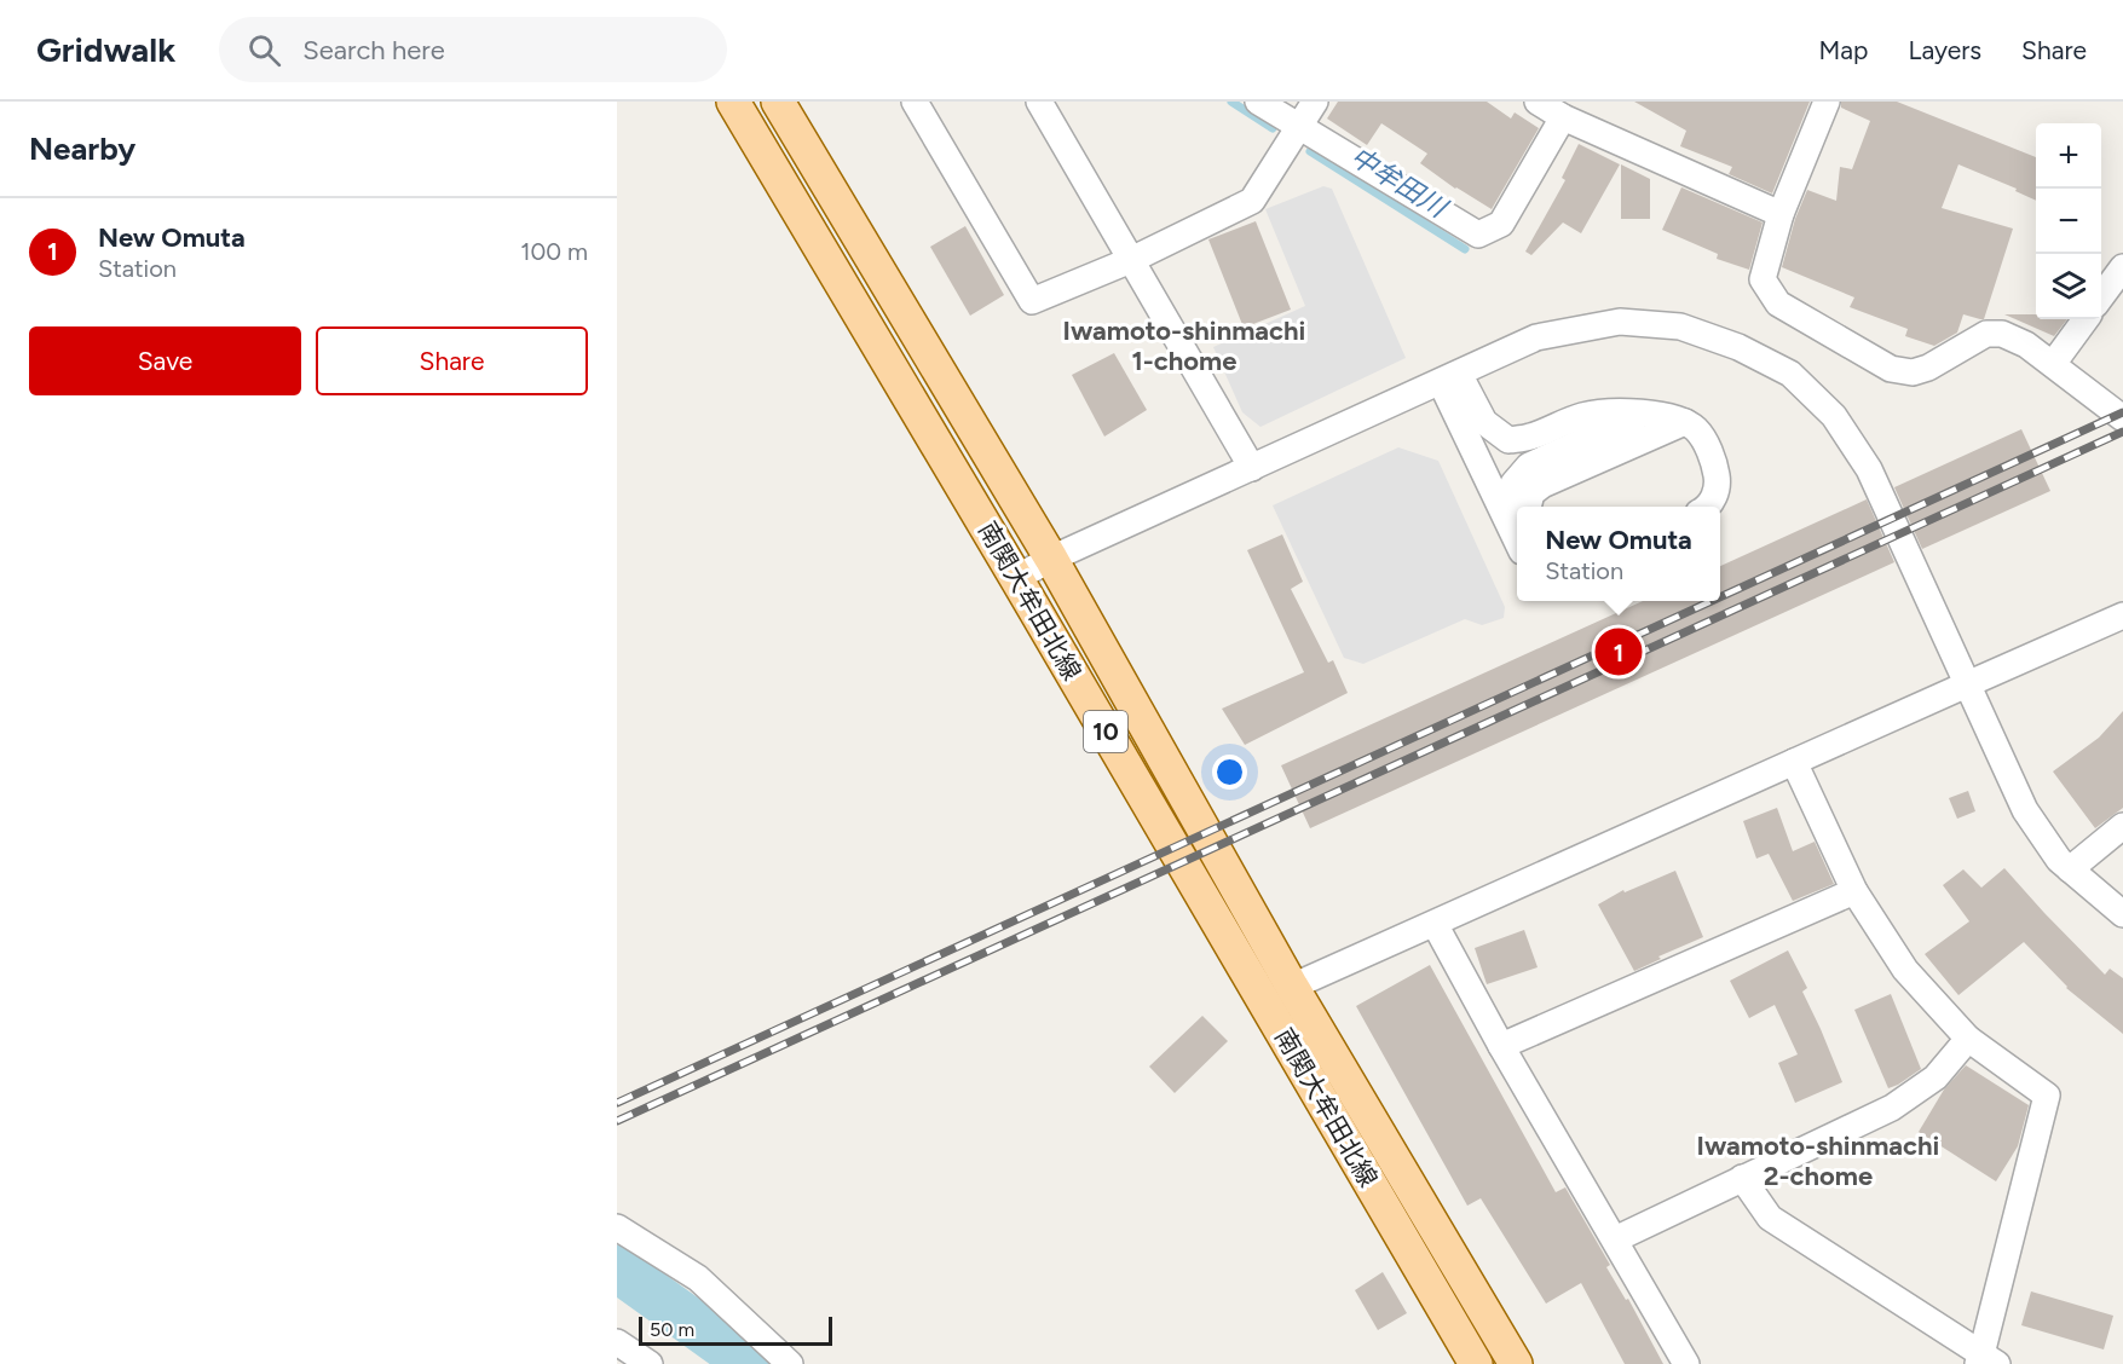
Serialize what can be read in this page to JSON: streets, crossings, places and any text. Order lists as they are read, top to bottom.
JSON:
{
  "streets": {
    "main road": ["南関大牟田北線", "10"]
  },
  "districts": ["Iwamoto-shinmachi 1-chome", "Iwamoto-shinmachi 2-chome"],
  "water": ["中牟田川"],
  "scale_bar": "50 m",
  "page": {
    "header": "Gridwalk",
    "search": "Search here",
    "nav": ["Map", "Layers", "Share"],
    "heading": "Nearby",
    "map_buttons": ["+", "−"],
    "list": [
      {
        "mark": "1",
        "name": "New Omuta",
        "note": "Station",
        "value": "100 m"
      }
    ],
    "buttons": ["Save", "Share"],
    "popup": ["New Omuta", "Station"],
    "pins": "1",
    "scale": "50 m"
  }
}
